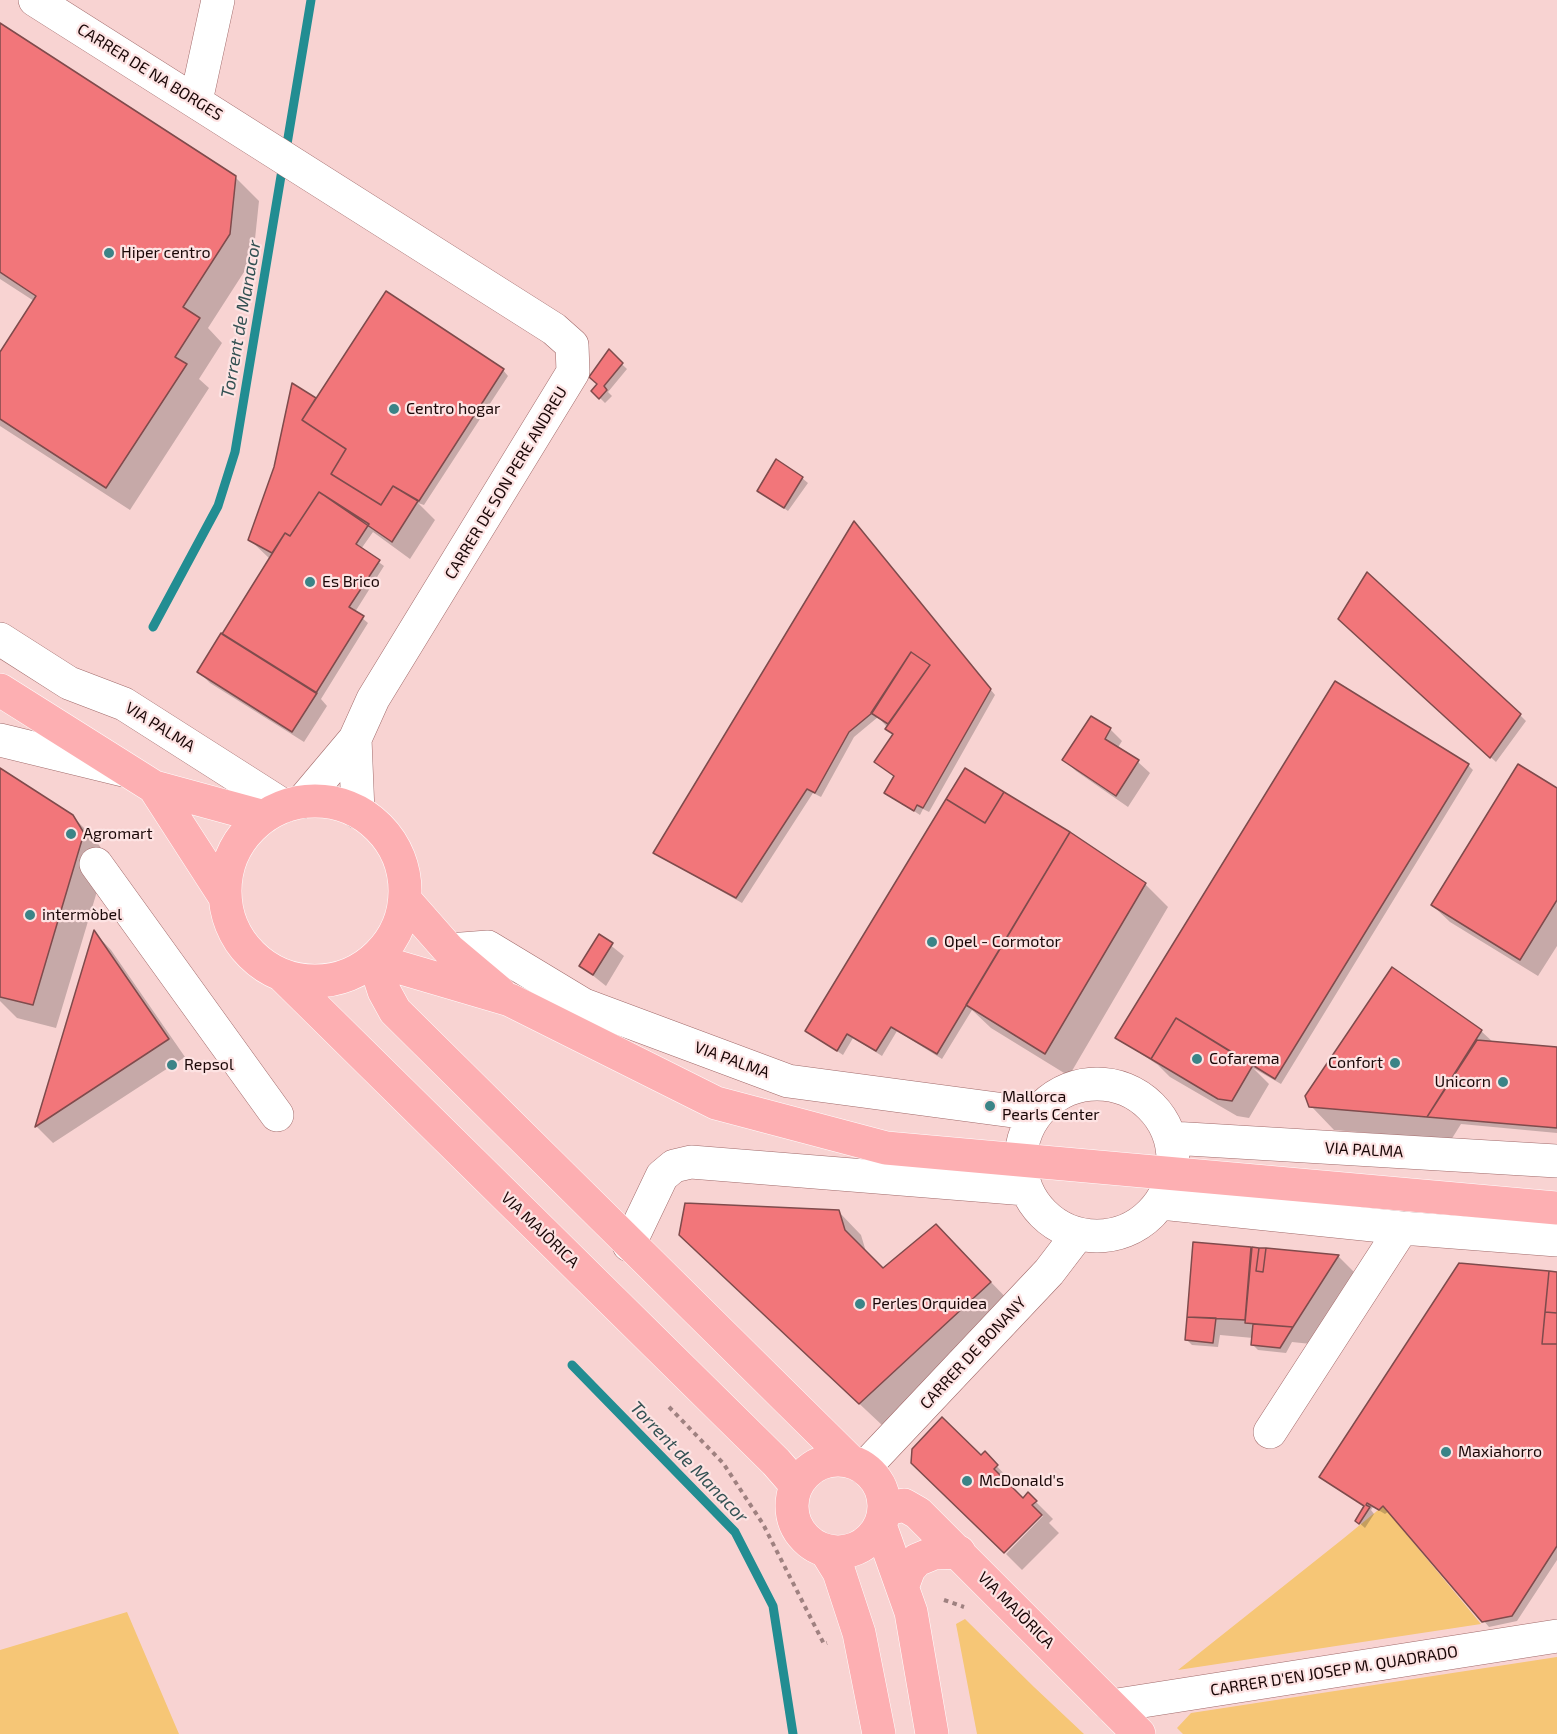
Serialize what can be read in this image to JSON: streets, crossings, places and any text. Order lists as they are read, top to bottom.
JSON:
{
  "streets": {
    "main road": ["VIA MAJÒRICA"],
    "street": [
      "CARRER DE NA BORGES",
      "CARRER DE SON PERE ANDREU",
      "VIA PALMA",
      "CARRER DE BONANY",
      "CARRER D'EN JOSEP M. QUADRADO"
    ]
  },
  "crossings": [
    ["CARRER DE NA BORGES", "CARRER DE SON PERE ANDREU"],
    ["VIA PALMA", "VIA MAJÒRICA"],
    ["VIA MAJÒRICA", "CARRER DE BONANY"],
    ["VIA MAJÒRICA", "CARRER D'EN JOSEP M. QUADRADO"]
  ],
  "water": ["Torrent de Manacor"],
  "places": [
    "Hiper centro",
    "Centro hogar",
    "Es Brico",
    "Agromart",
    "intermòbel",
    "Opel - Cormotor",
    "Cofarema",
    "Confort",
    "Repsol",
    "Unicorn",
    "Mallorca Pearls Center",
    "Perles Orquidea",
    "Maxiahorro",
    "McDonald's"
  ]
}
